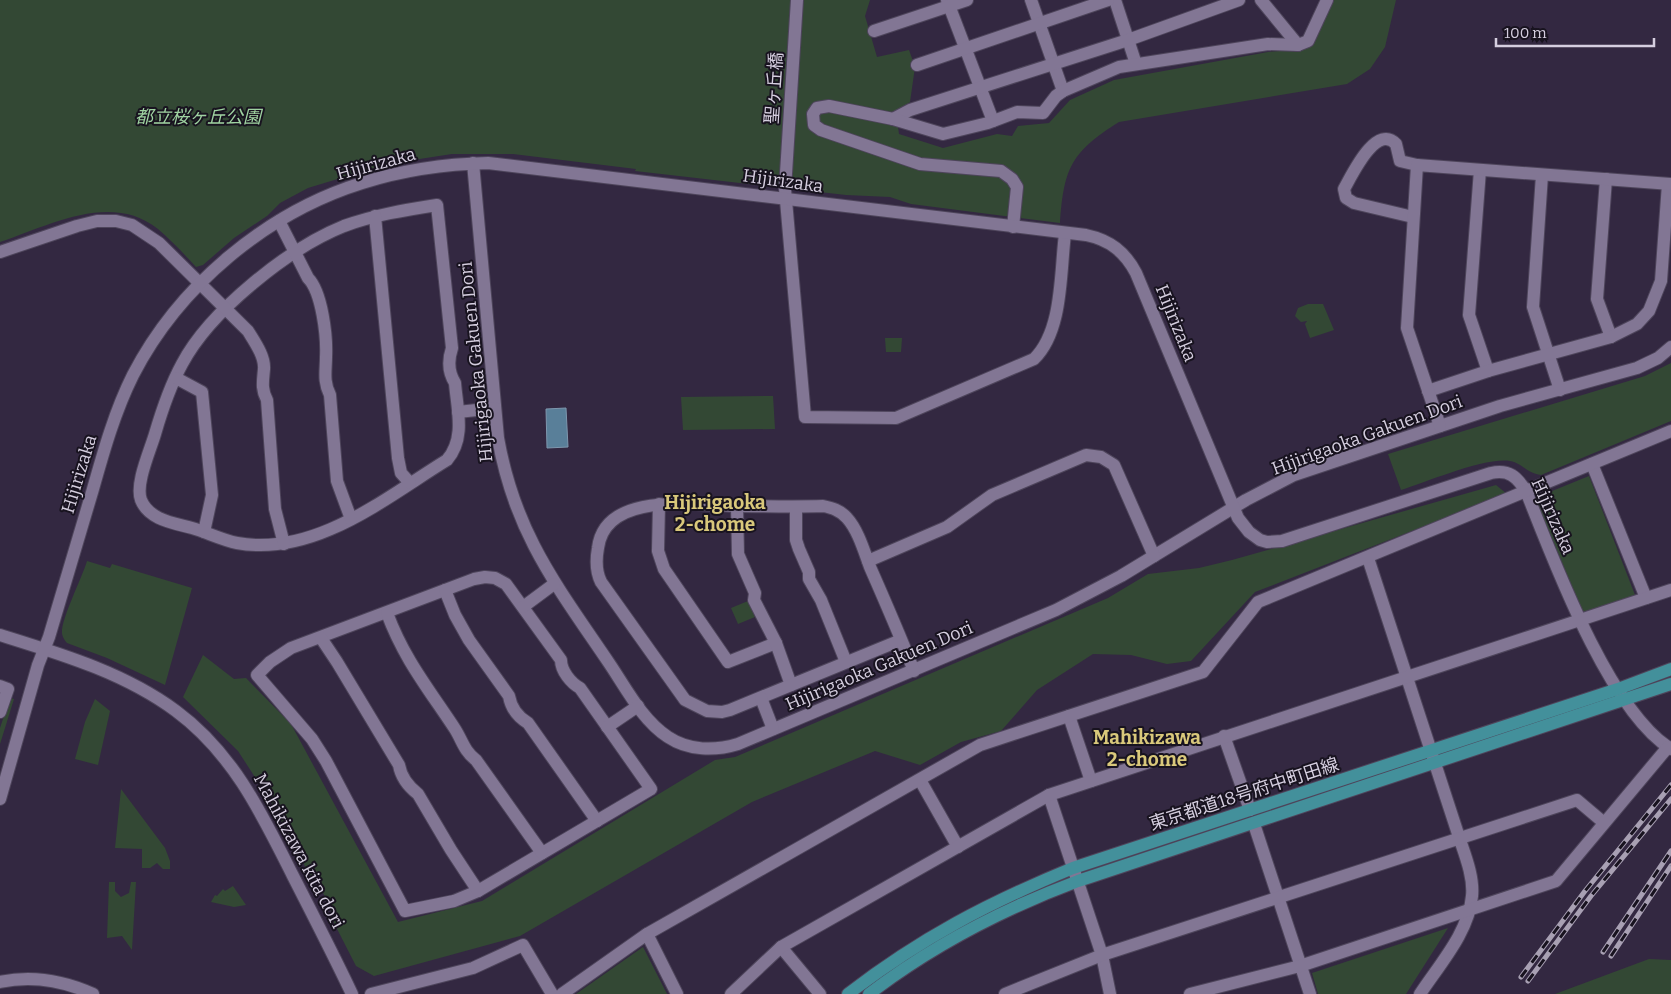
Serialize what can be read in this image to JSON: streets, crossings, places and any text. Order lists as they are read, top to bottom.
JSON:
{
  "streets": {
    "main road": ["東京都道18号府中町田線"],
    "street": [
      "聖ヶ丘橋",
      "Hijirizaka",
      "Hijirigaoka Gakuen Dori",
      "Mahikizawa kita dori"
    ]
  },
  "crossings": [
    ["聖ヶ丘橋", "Hijirizaka"],
    ["Hijirizaka", "Hijirigaoka Gakuen Dori"],
    ["Hijirizaka", "東京都道18号府中町田線"],
    ["Hijirizaka", "Mahikizawa kita dori"]
  ],
  "districts": ["Hijirigaoka 2-chome", "Mahikizawa 2-chome"],
  "parks": ["都立桜ヶ丘公園"],
  "scale_bar": "100 m"
}
